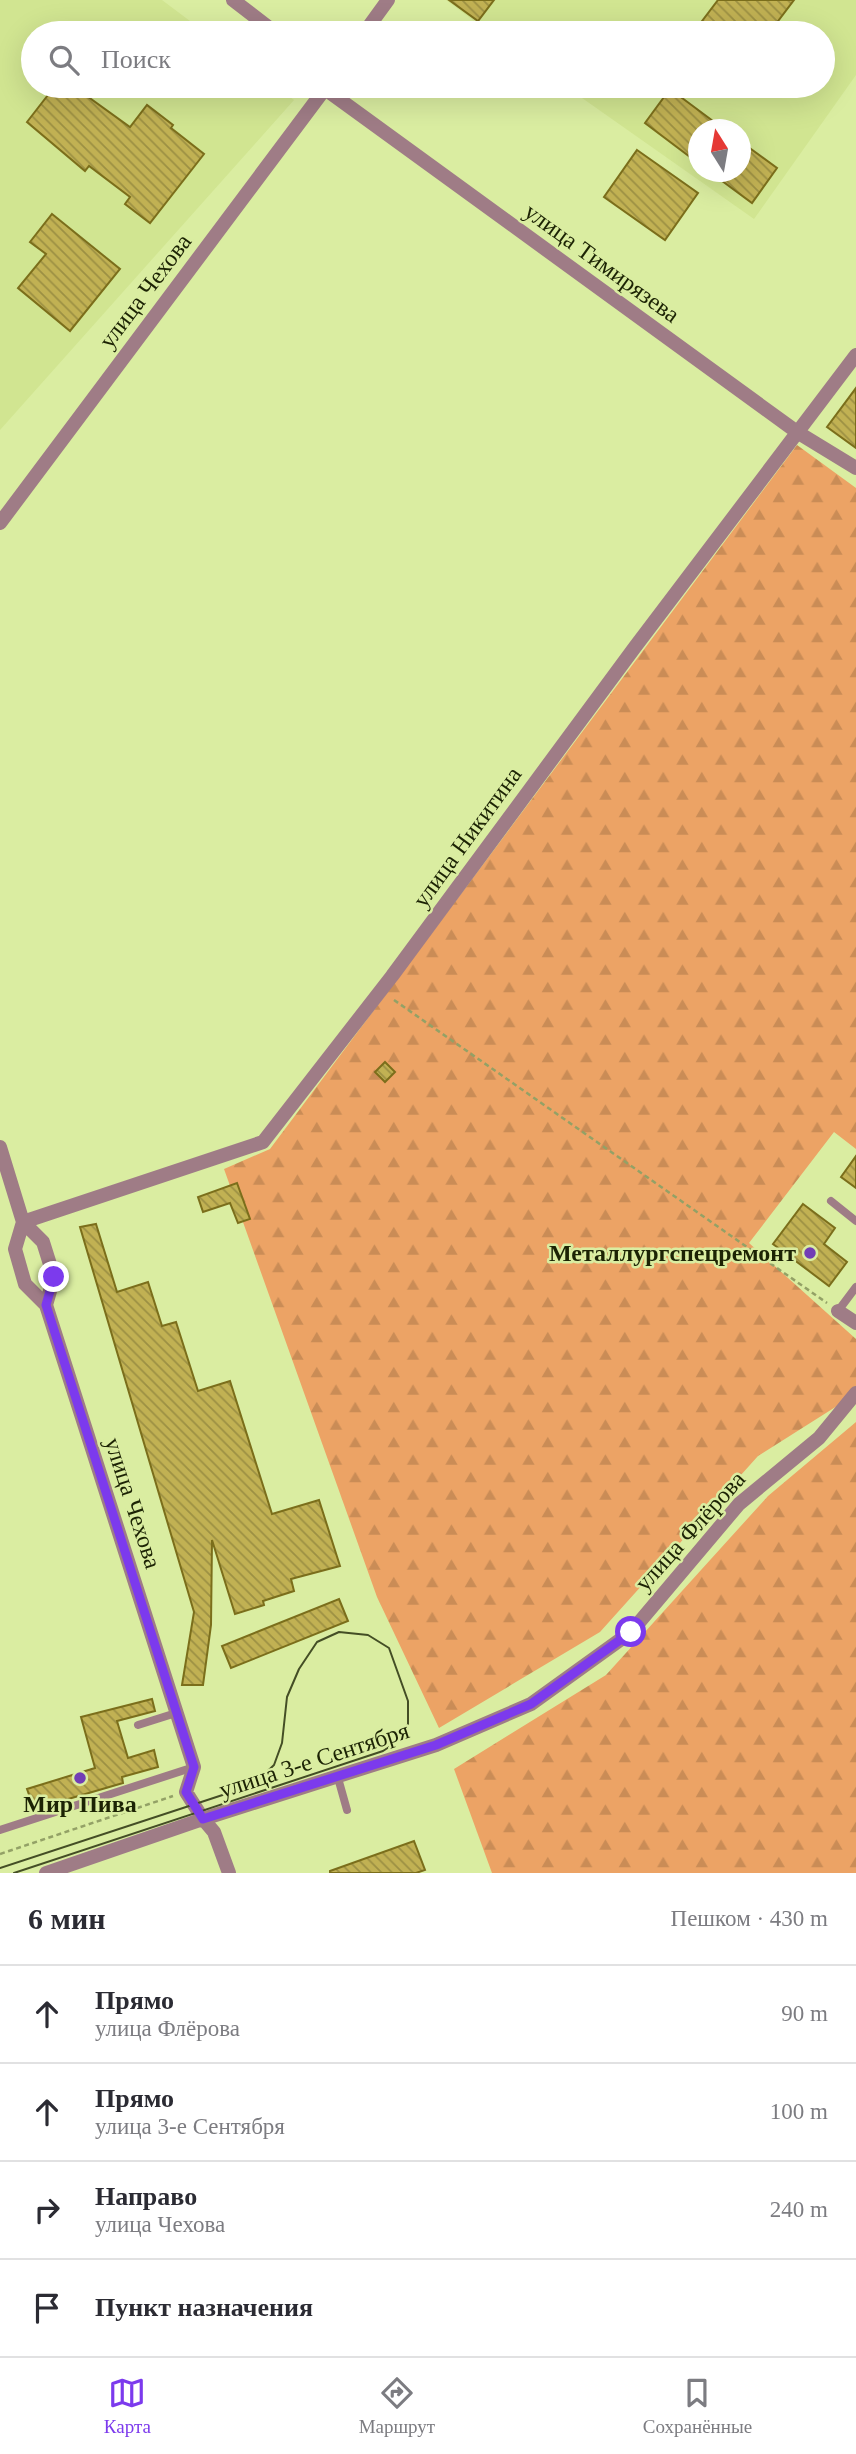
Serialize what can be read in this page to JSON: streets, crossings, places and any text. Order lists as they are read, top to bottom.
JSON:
{
  "streets": {
    "street": [
      "улица Тимирязева",
      "улица Чехова",
      "улица Никитина",
      "улица Флёрова",
      "улица 3-е Сентября"
    ]
  },
  "crossings": [
    ["улица Тимирязева", "улица Никитина"],
    ["улица Чехова", "улица Никитина"],
    ["улица Флёрова", "улица 3-е Сентября"]
  ],
  "places": ["Металлургспецремонт", "Мир Пива"],
  "north": "top",
  "page": {
    "search": "Поиск",
    "heading": ["6 мин", "Пешком · 430 m"],
    "list": [
      ["Прямо", "улица Флёрова", "90 m"],
      ["Прямо", "улица 3-е Сентября", "100 m"],
      ["Направо", "улица Чехова", "240 m"],
      "Пункт назначения"
    ],
    "nav": ["Карта", "Маршрут", "Сохранённые"]
  }
}
